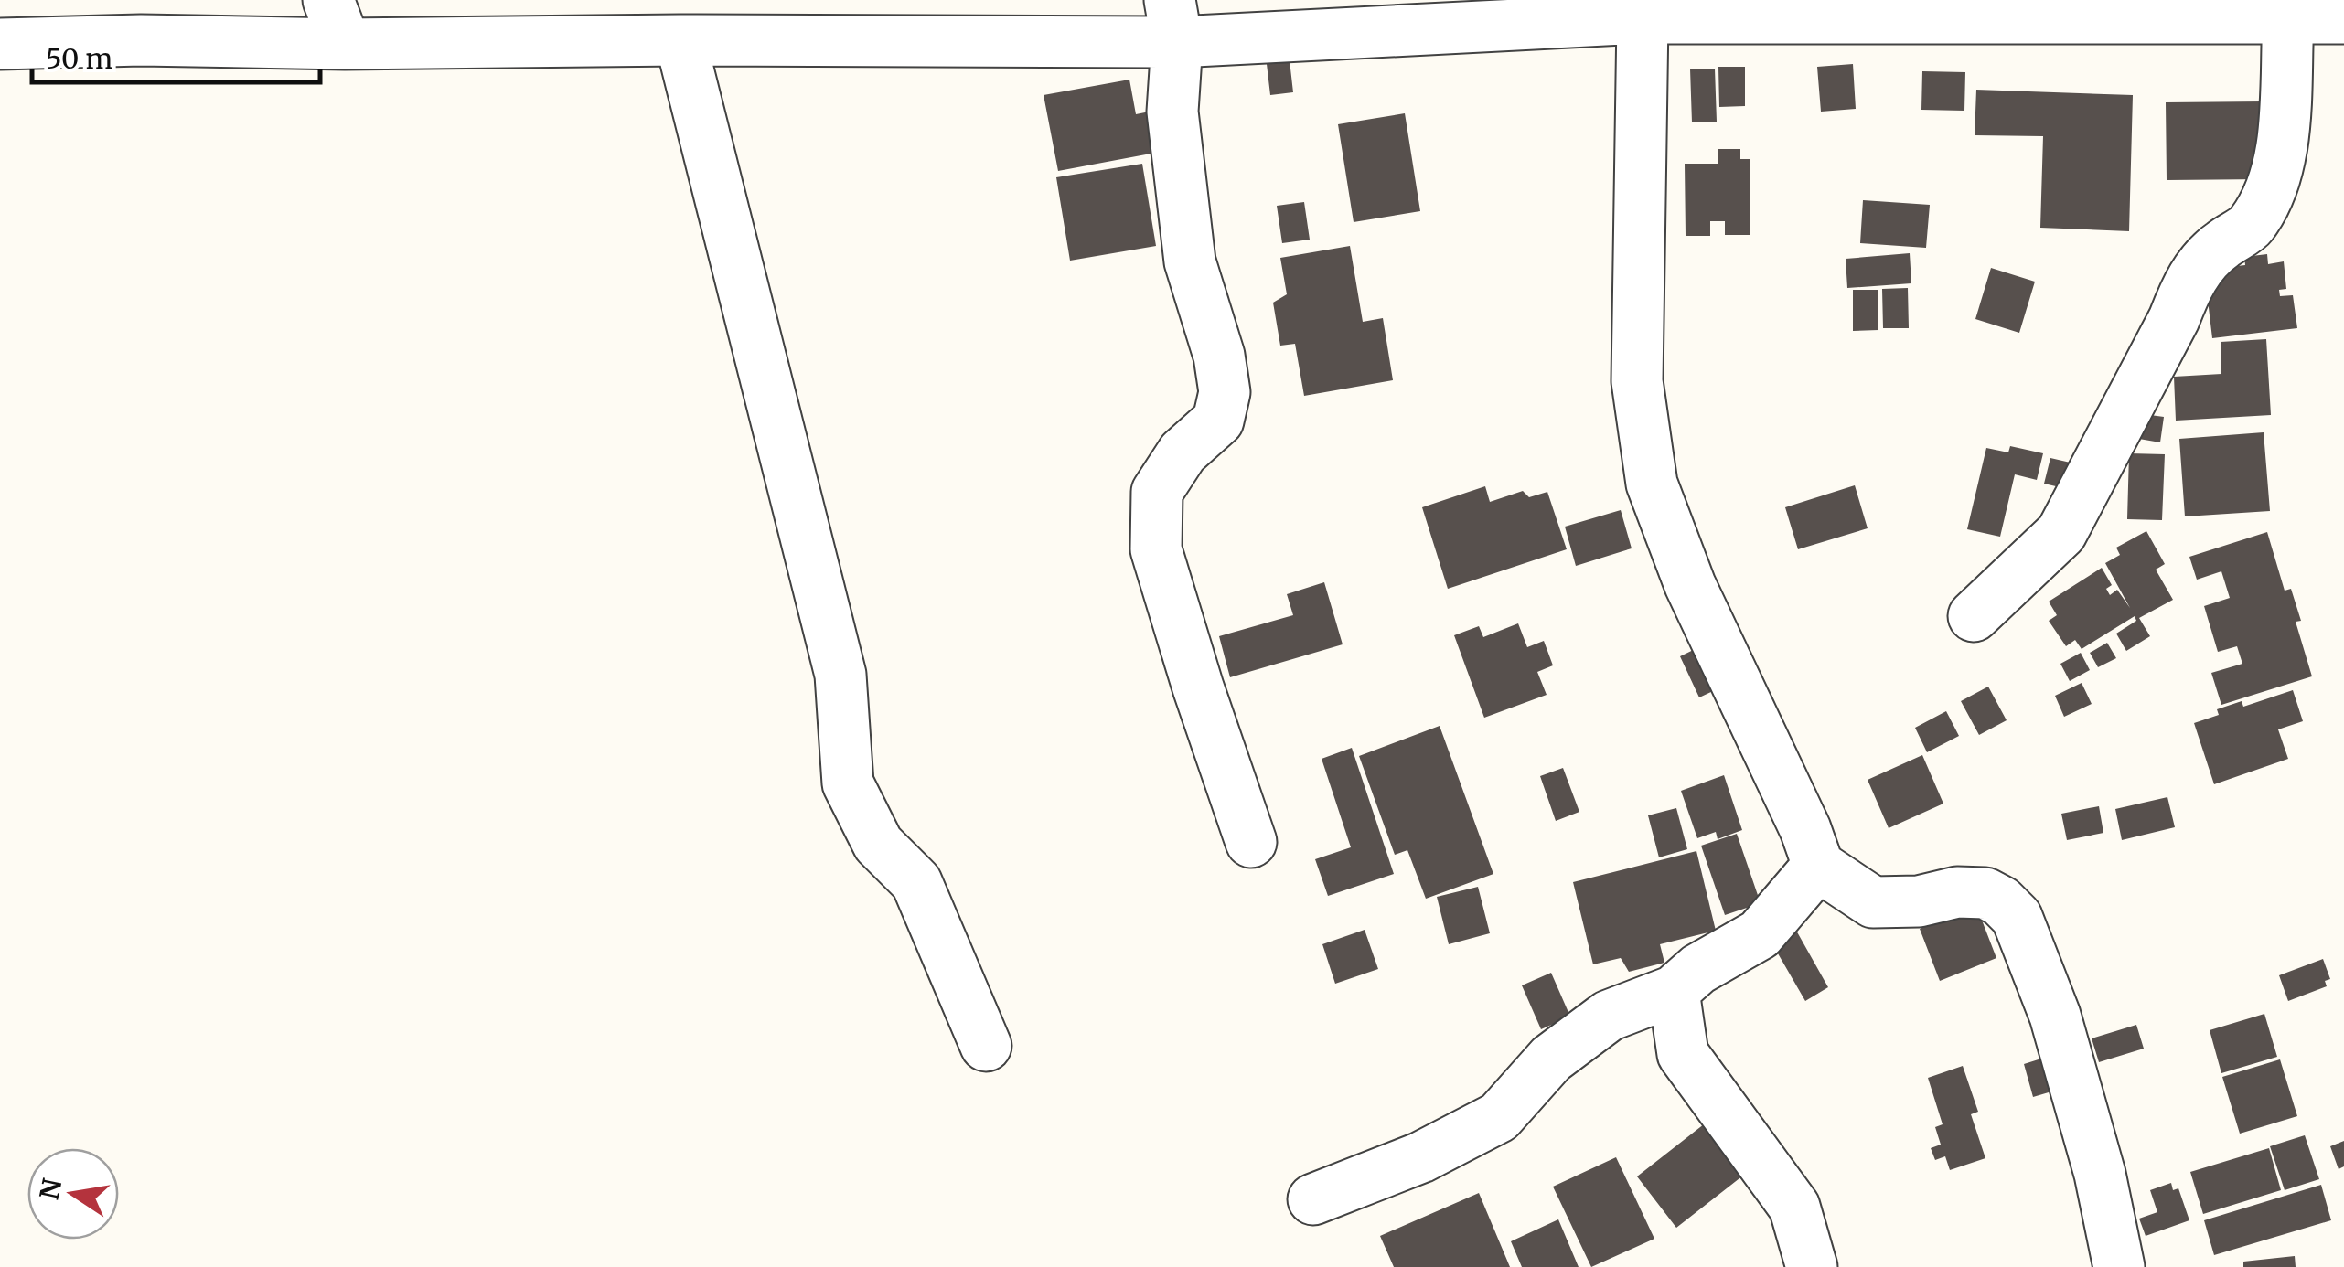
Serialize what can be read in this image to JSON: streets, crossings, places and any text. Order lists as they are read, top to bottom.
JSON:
{
  "scale_bar": "50 m",
  "north": "left"
}
